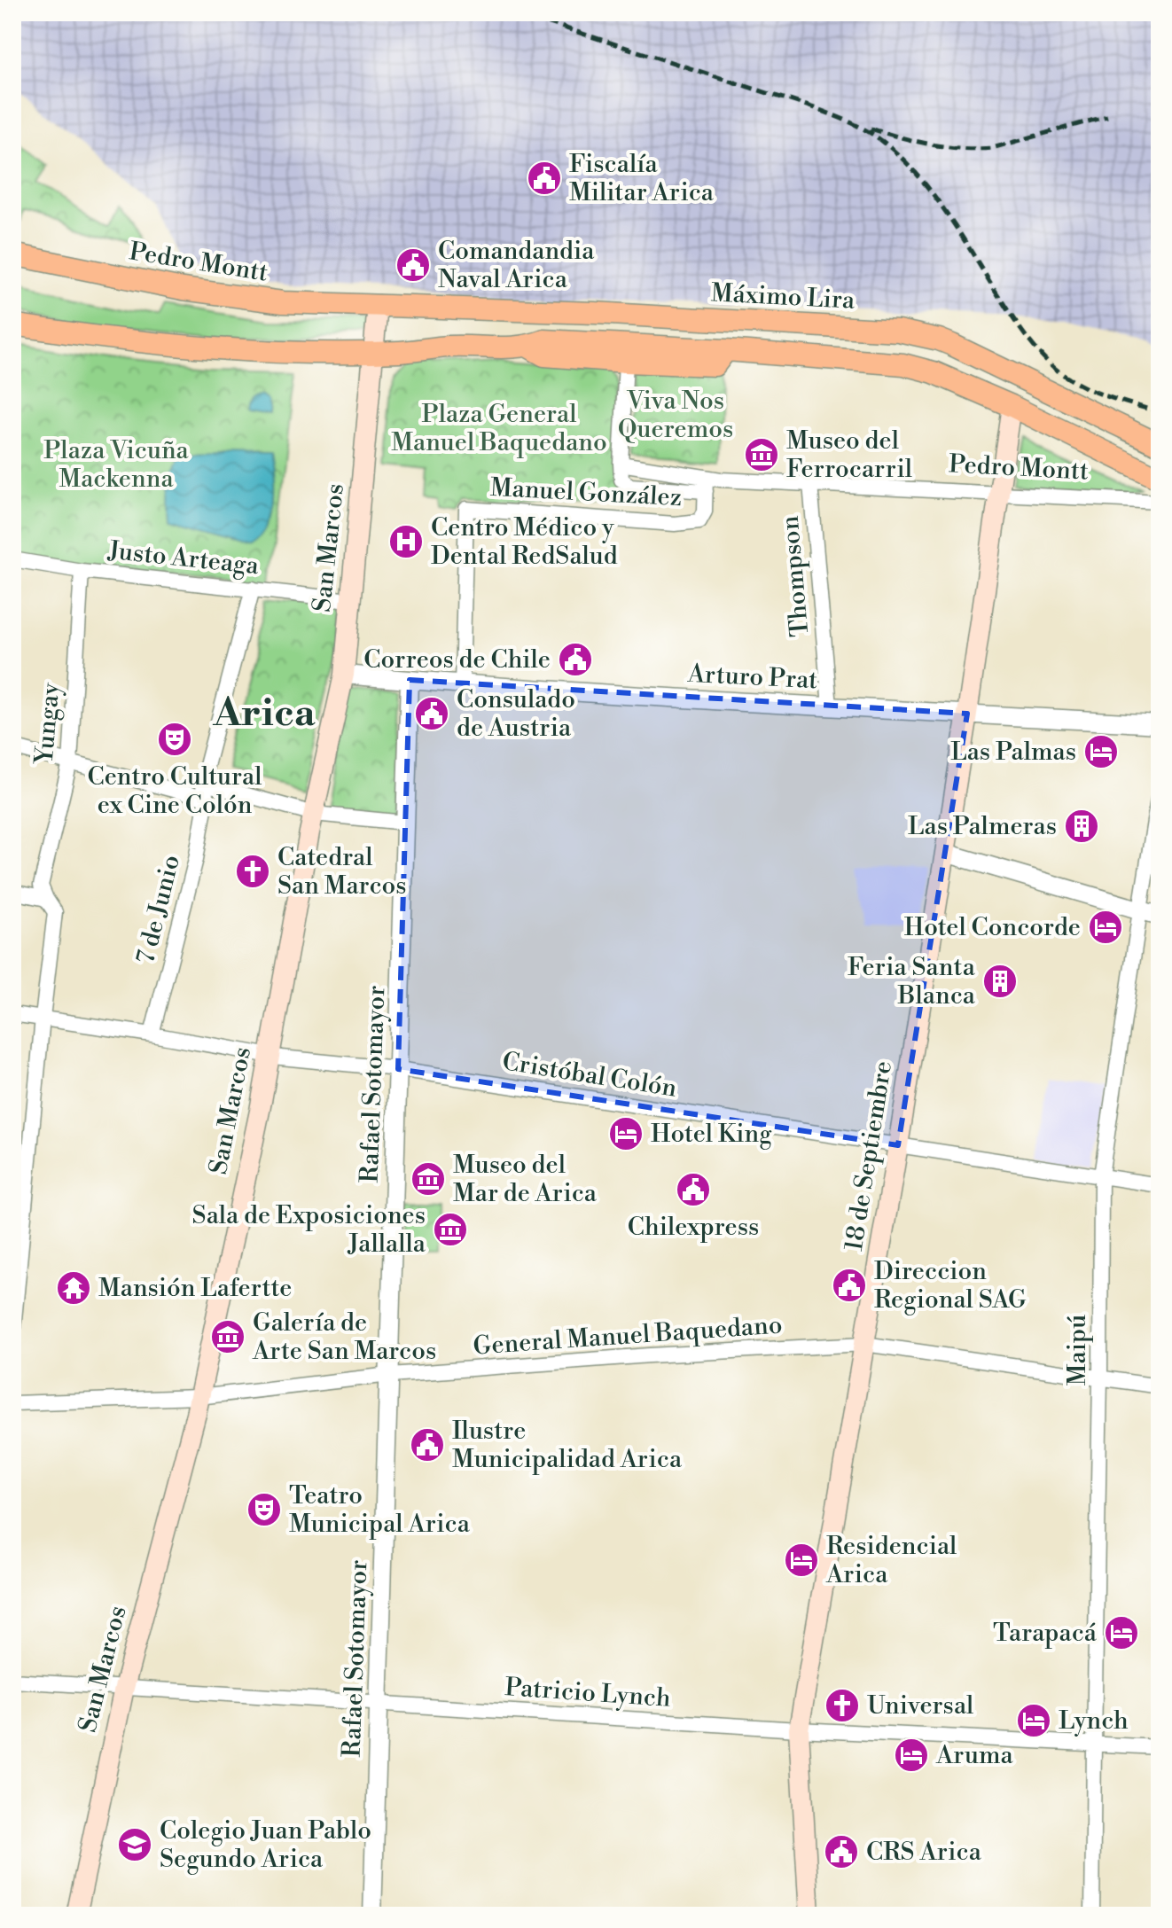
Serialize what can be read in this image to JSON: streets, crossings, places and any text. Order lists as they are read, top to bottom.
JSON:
{
  "streets": {
    "main road": [
      "Pedro Montt",
      "Máximo Lira",
      "San Marcos",
      "18 de Septiembre"
    ],
    "street": [
      "Manuel González",
      "Justo Arteaga",
      "Thompson",
      "Arturo Prat",
      "Yungay",
      "7 de Junio",
      "Cristóbal Colón",
      "Rafael Sotomayor",
      "General Manuel Baquedano",
      "Maipú",
      "Patricio Lynch"
    ]
  },
  "crossings": [
    ["Pedro Montt", "Máximo Lira"],
    ["Pedro Montt", "Manuel González"],
    ["Pedro Montt", "San Marcos"],
    ["Pedro Montt", "Thompson"],
    ["Pedro Montt", "18 de Septiembre"],
    ["Máximo Lira", "San Marcos"],
    ["Manuel González", "Arturo Prat"],
    ["San Marcos", "Justo Arteaga"],
    ["San Marcos", "Arturo Prat"],
    ["San Marcos", "Cristóbal Colón"],
    ["San Marcos", "General Manuel Baquedano"],
    ["San Marcos", "Patricio Lynch"],
    ["Justo Arteaga", "Yungay"],
    ["Thompson", "Arturo Prat"],
    ["Arturo Prat", "Rafael Sotomayor"],
    ["Arturo Prat", "18 de Septiembre"],
    ["Yungay", "Cristóbal Colón"],
    ["7 de Junio", "Cristóbal Colón"],
    ["Cristóbal Colón", "Rafael Sotomayor"],
    ["Cristóbal Colón", "18 de Septiembre"],
    ["Cristóbal Colón", "Maipú"],
    ["Rafael Sotomayor", "General Manuel Baquedano"],
    ["Rafael Sotomayor", "Patricio Lynch"],
    ["18 de Septiembre", "General Manuel Baquedano"],
    ["18 de Septiembre", "Patricio Lynch"],
    ["General Manuel Baquedano", "Maipú"],
    ["Maipú", "Patricio Lynch"]
  ],
  "districts": ["Arica"],
  "parks": ["Viva Nos Queremos", "Plaza General Manuel Baquedano", "Plaza Vicuña Mackenna"],
  "places": {
    "public building": [
      "Fiscalía Militar Arica",
      "Comandandia Naval Arica",
      "Correos de Chile",
      "Consulado de Austria",
      "Chilexpress",
      "Direccion Regional SAG",
      "Ilustre Municipalidad Arica",
      "CRS Arica"
    ],
    "museum": [
      "Museo del Ferrocarril",
      "Museo del Mar de Arica",
      "Sala de Exposiciones Jallalla",
      "Galería de Arte San Marcos"
    ],
    "hospital": ["Centro Médico y Dental RedSalud"],
    "theatre": ["Centro Cultural ex Cine Colón", "Teatro Municipal Arica"],
    "hotel": [
      "Las Palmas",
      "Hotel Concorde",
      "Hotel King",
      "Residencial Arica",
      "Tarapacá",
      "Lynch",
      "Aruma"
    ],
    "building": ["Las Palmeras", "Feria Santa Blanca"],
    "church": ["Catedral San Marcos", "Universal"],
    "temple": ["Mansión Lafertte"],
    "school or university": ["Colegio Juan Pablo Segundo Arica"]
  }
}
